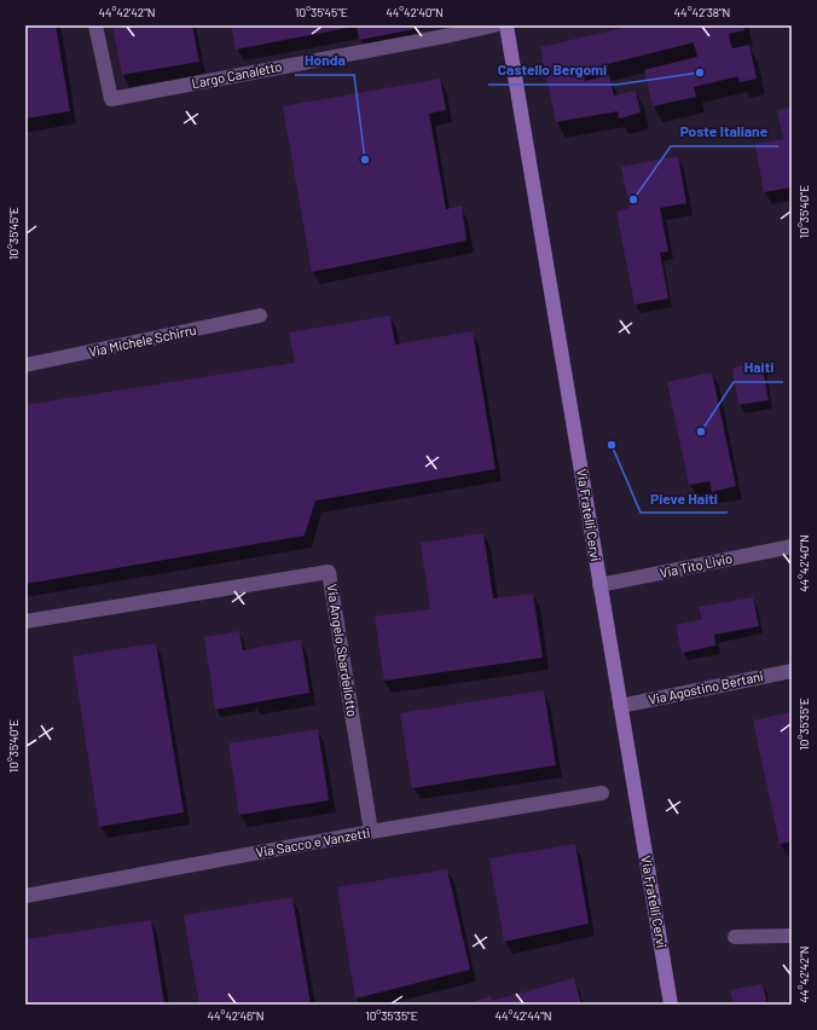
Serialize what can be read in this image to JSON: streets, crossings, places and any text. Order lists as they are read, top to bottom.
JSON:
{
  "streets": {
    "main road": ["Via Fratelli Cervi"],
    "street": [
      "Largo Canaletto",
      "Via Michele Schirru",
      "Via Tito Livio",
      "Via Angelo Sbardellotto",
      "Via Agostino Bertani",
      "Via Sacco e Vanzetti"
    ]
  },
  "crossings": [
    ["Via Fratelli Cervi", "Via Tito Livio"],
    ["Via Fratelli Cervi", "Via Agostino Bertani"],
    ["Via Angelo Sbardellotto", "Via Sacco e Vanzetti"]
  ],
  "places": [
    "Castello Bergomi",
    "Honda",
    "Poste Italiane",
    "Haiti",
    "Pieve Haiti"
  ],
  "coordinates": [
    "44°42'42\"N",
    "10°35'45\"E",
    "44°42'40\"N",
    "44°42'38\"N",
    "10°35'40\"E",
    "10°35'35\"E",
    "44°42'46\"N",
    "44°42'44\"N"
  ]
}
